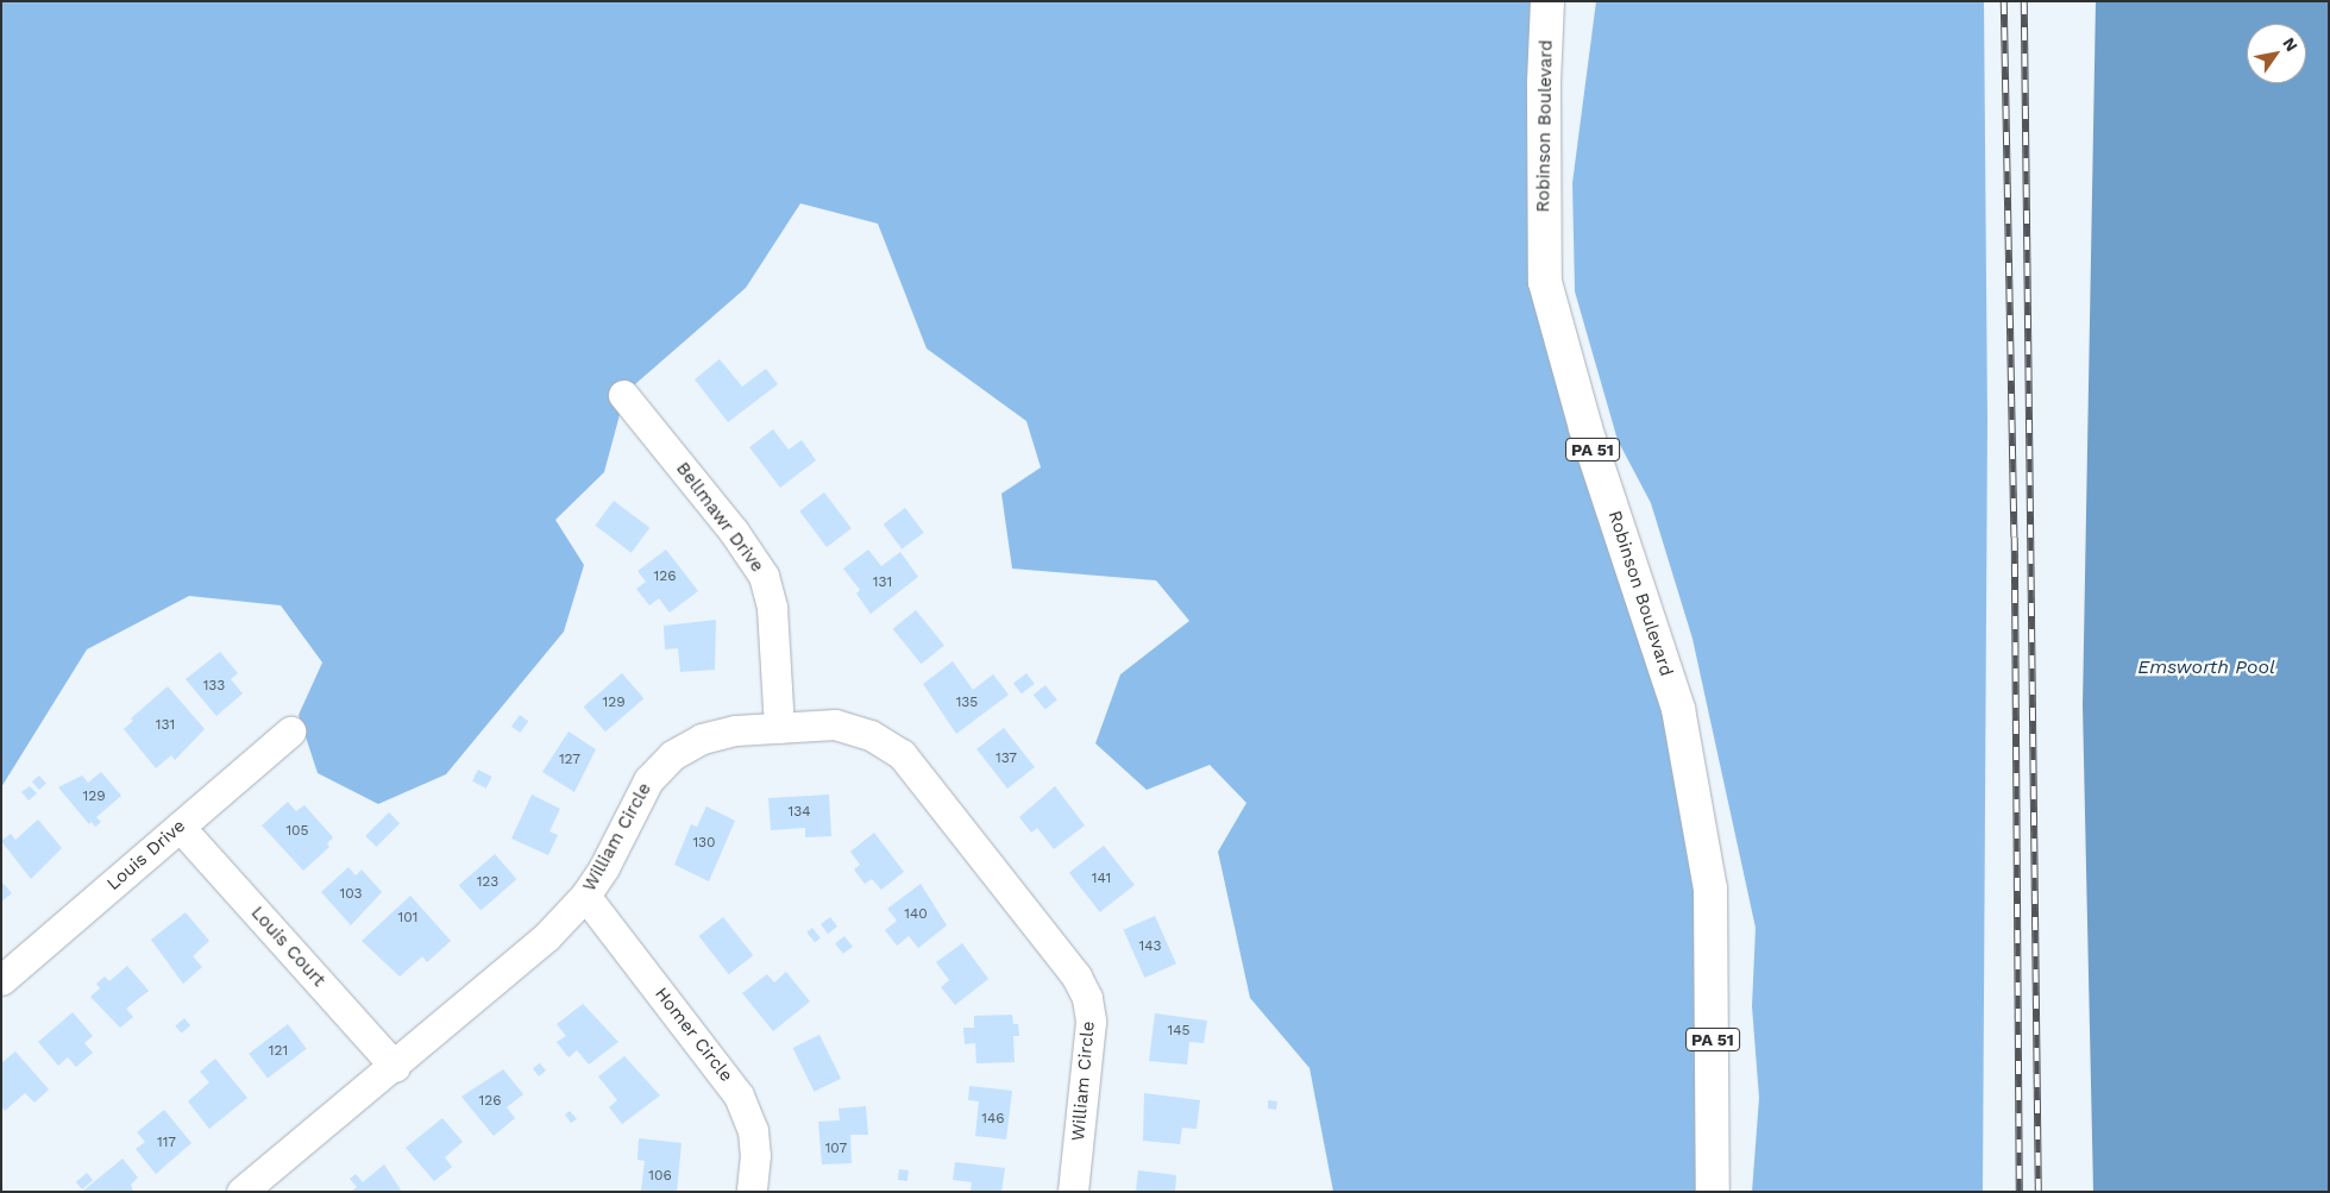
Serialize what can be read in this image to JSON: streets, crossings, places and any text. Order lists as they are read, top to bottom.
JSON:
{
  "streets": {
    "main road": ["Robinson Boulevard", "PA 51"],
    "street": [
      "Bellmawr Drive",
      "William Circle",
      "Louis Drive",
      "Louis Court",
      "Homer Circle"
    ]
  },
  "crossings": [
    ["Bellmawr Drive", "William Circle"],
    ["William Circle", "Louis Court"],
    ["William Circle", "Homer Circle"],
    ["Louis Drive", "Louis Court"]
  ],
  "water": ["Emsworth Pool"],
  "house_numbers": [
    "126",
    "131",
    "133",
    "129",
    "135",
    "131",
    "137",
    "127",
    "129",
    "134",
    "105",
    "130",
    "141",
    "123",
    "103",
    "140",
    "101",
    "143",
    "145",
    "121",
    "126",
    "146",
    "117",
    "107",
    "106"
  ],
  "north": "top right"
}
